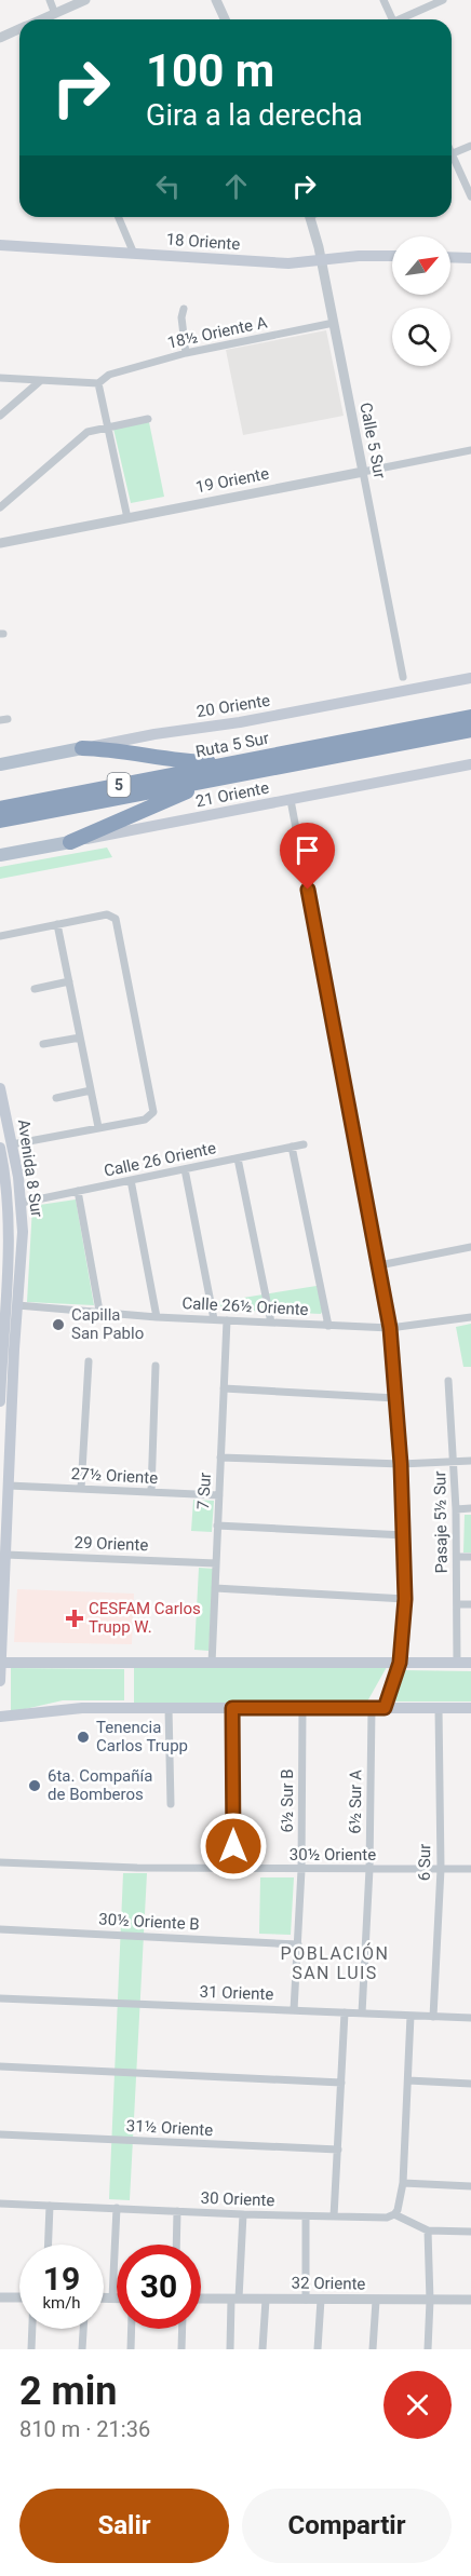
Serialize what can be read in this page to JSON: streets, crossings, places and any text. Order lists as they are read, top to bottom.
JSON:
{
  "streets": {
    "highway": ["Ruta 5 Sur", "5"],
    "main road": [
      "18 Oriente",
      "20 Oriente",
      "21 Oriente",
      "Avenida 8 Sur"
    ],
    "street": [
      "18½ Oriente A",
      "Calle 5 Sur",
      "19 Oriente",
      "Calle 26 Oriente",
      "Calle 26½ Oriente",
      "27½ Oriente",
      "7 Sur",
      "Pasaje 5½ Sur",
      "29 Oriente",
      "6½ Sur B",
      "6½ Sur A",
      "30½ Oriente",
      "6 Sur",
      "30½ Oriente B",
      "31 Oriente",
      "31½ Oriente",
      "30 Oriente",
      "32 Oriente"
    ]
  },
  "crossings": [
    ["18 Oriente", "Calle 5 Sur"],
    ["18½ Oriente A", "Calle 5 Sur"],
    ["Calle 5 Sur", "19 Oriente"],
    ["Calle 26 Oriente", "Avenida 8 Sur"],
    ["Avenida 8 Sur", "Calle 26½ Oriente"],
    ["Avenida 8 Sur", "27½ Oriente"],
    ["Avenida 8 Sur", "29 Oriente"],
    ["Calle 26½ Oriente", "7 Sur"],
    ["27½ Oriente", "7 Sur"],
    ["7 Sur", "29 Oriente"],
    ["6½ Sur B", "30½ Oriente"],
    ["6½ Sur B", "30½ Oriente B"],
    ["6½ Sur B", "31 Oriente"],
    ["6½ Sur A", "30½ Oriente"],
    ["6½ Sur A", "31 Oriente"],
    ["30½ Oriente", "6 Sur"],
    ["6 Sur", "31 Oriente"]
  ],
  "districts": ["POBLACIÓN SAN LUIS"],
  "places": {
    "other": ["Capilla San Pablo", "Tenencia Carlos Trupp", "6ta. Compañía de Bomberos"],
    "health": ["CESFAM Carlos Trupp W."]
  },
  "north": "top right",
  "page": {
    "turn": ["100 m", "Gira a la derecha"],
    "speed": "19 km/h",
    "limit": "30",
    "heading": ["2 min", "810 m · 21:36"],
    "buttons": ["Salir", "Compartir"]
  }
}
